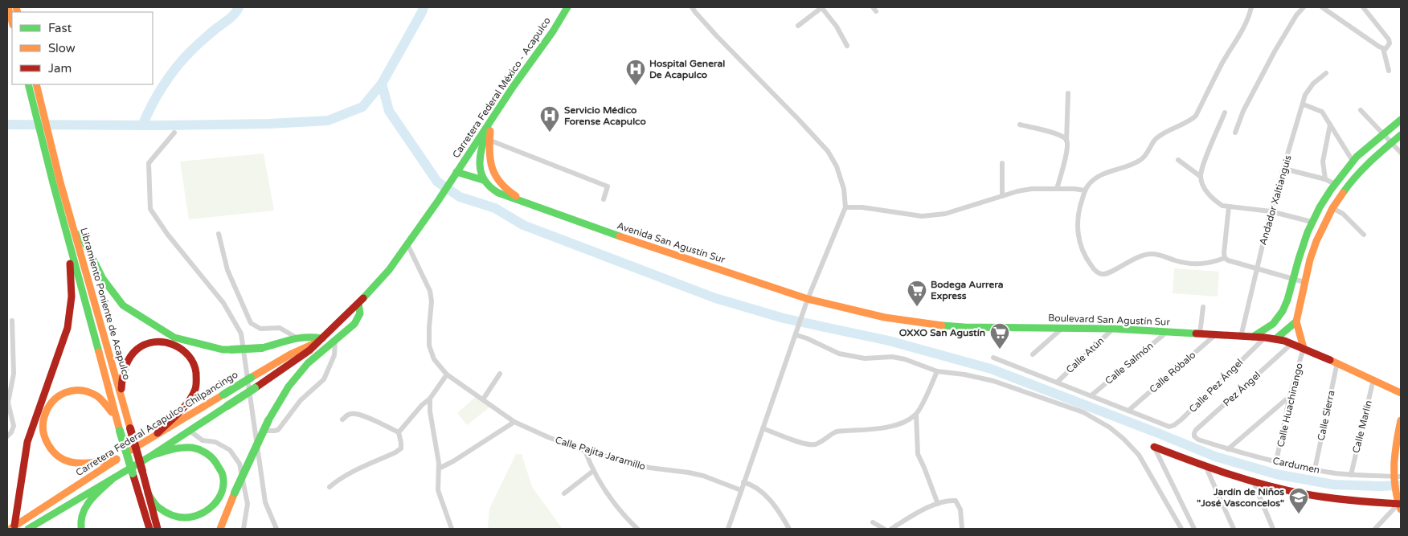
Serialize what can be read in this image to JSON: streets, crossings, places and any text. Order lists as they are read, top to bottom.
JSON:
{
  "streets": {
    "main road": [
      "Carretera Federal México - Acapulco",
      "Avenida San Agustín Sur",
      "Libramiento Poniente de Acapulco",
      "Boulevard San Agustín Sur",
      "Carretera Federal Acapulco-Chilpancingo"
    ],
    "street": [
      "Andador Xaltianguis",
      "Calle Atún",
      "Calle Salmón",
      "Calle Róbalo",
      "Calle Pez Ángel",
      "Pez Ángel",
      "Calle Huachinango",
      "Calle Sierra",
      "Calle Marlín",
      "Calle Pajita Jaramillo",
      "Cardumen"
    ]
  },
  "crossings": [
    ["Carretera Federal México - Acapulco", "Avenida San Agustín Sur"],
    ["Carretera Federal México - Acapulco", "Carretera Federal Acapulco-Chilpancingo"],
    ["Andador Xaltianguis", "Boulevard San Agustín Sur"],
    ["Avenida San Agustín Sur", "Boulevard San Agustín Sur"],
    ["Boulevard San Agustín Sur", "Calle Atún"],
    ["Boulevard San Agustín Sur", "Calle Salmón"],
    ["Boulevard San Agustín Sur", "Calle Róbalo"],
    ["Boulevard San Agustín Sur", "Calle Pez Ángel"],
    ["Boulevard San Agustín Sur", "Pez Ángel"],
    ["Boulevard San Agustín Sur", "Calle Huachinango"],
    ["Boulevard San Agustín Sur", "Calle Sierra"],
    ["Boulevard San Agustín Sur", "Calle Marlín"],
    ["Calle Róbalo", "Calle Pez Ángel"],
    ["Pez Ángel", "Cardumen"],
    ["Calle Huachinango", "Cardumen"],
    ["Calle Sierra", "Cardumen"],
    ["Carretera Federal Acapulco-Chilpancingo", "Calle Pajita Jaramillo"],
    ["Calle Marlín", "Cardumen"]
  ],
  "places": {
    "hospital": ["Hospital General De Acapulco", "Servicio Médico Forense Acapulco"],
    "supermarket": ["Bodega Aurrera Express", "OXXO San Agustín"],
    "school or university": ["Jardín de Niños \"José Vasconcelos\""]
  },
  "legend": ["Fast", "Slow", "Jam"]
}
